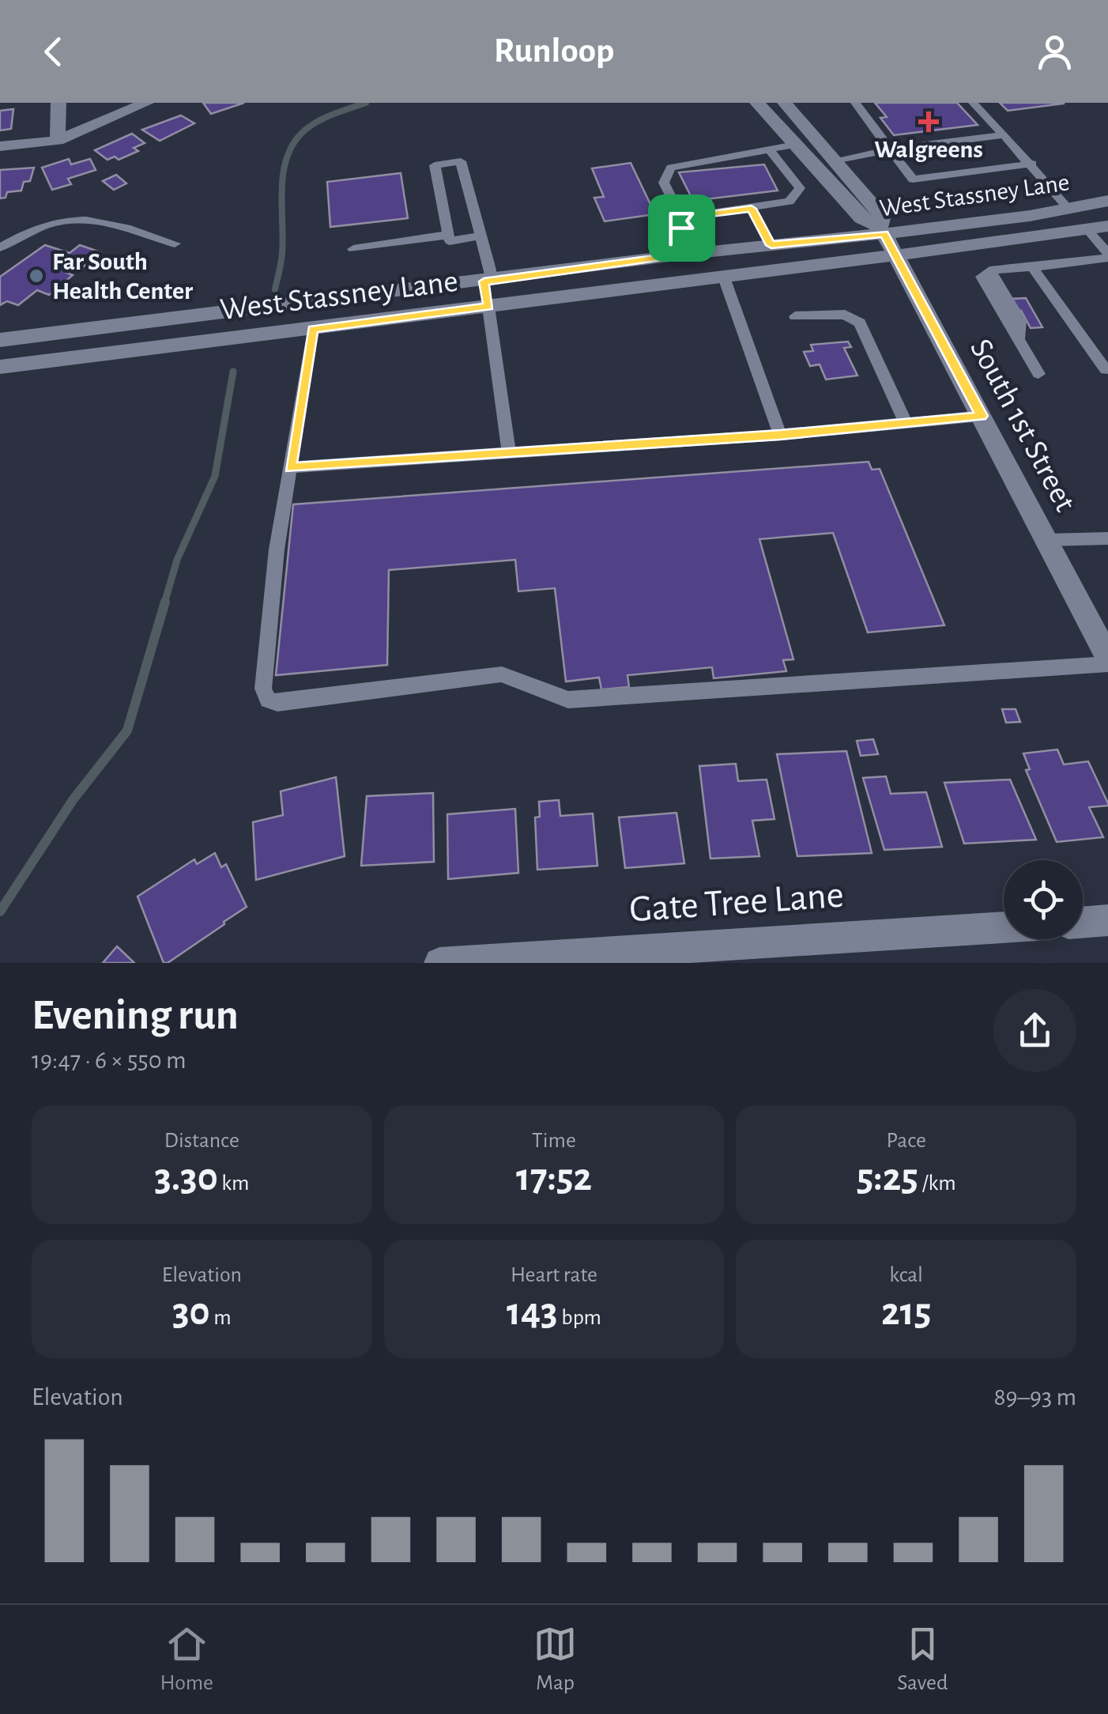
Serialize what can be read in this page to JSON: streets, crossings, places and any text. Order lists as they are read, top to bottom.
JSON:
{
  "streets": {
    "main road": ["West Stassney Lane", "South 1st Street", "Gate Tree Lane"]
  },
  "crossings": [
    ["West Stassney Lane", "South 1st Street"]
  ],
  "places": {
    "health": ["Walgreens"],
    "other": ["Far South Health Center"]
  },
  "page": {
    "header": "Runloop",
    "heading": ["Evening run", "19:47 · 6 × 550 m"],
    "stats": [
      ["Distance", "3.30 km"],
      ["Time", "17:52"],
      ["Pace", "5:25 /km"],
      ["Elevation", "30 m"],
      ["Heart rate", "143 bpm"],
      ["kcal", "215"]
    ],
    "chart": ["Elevation", "89–93 m"],
    "tabs": ["Home", "Map", "Saved"]
  }
}
